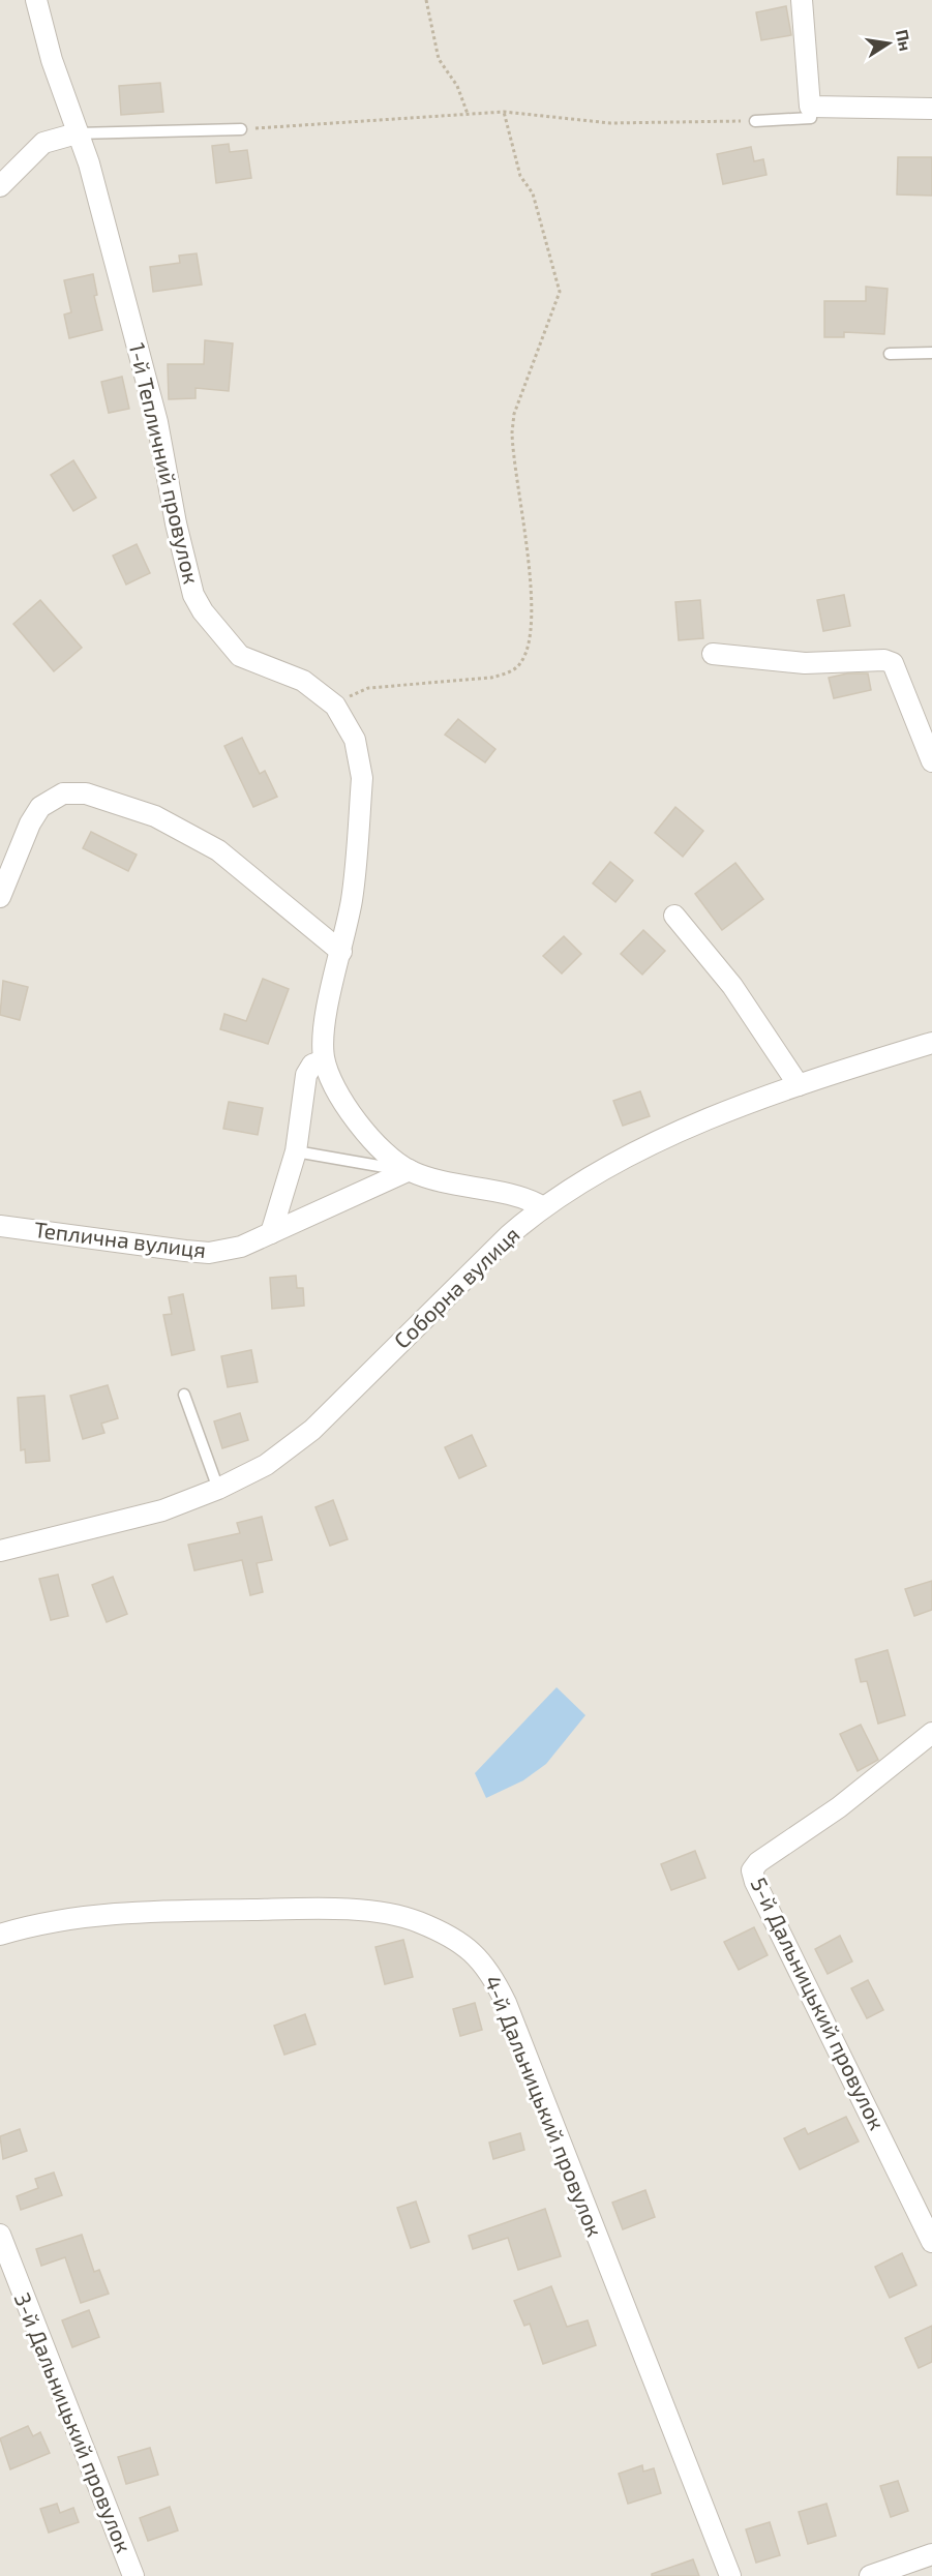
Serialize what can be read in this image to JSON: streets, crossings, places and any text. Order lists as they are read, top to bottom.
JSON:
{
  "streets": {
    "street": [
      "1-й Тепличний провулок",
      "Теплична вулиця",
      "Соборна вулиця",
      "5-й Дальницький провулок",
      "4-й Дальницький провулок",
      "3-й Дальницький провулок"
    ]
  },
  "crossings": [
    ["1-й Тепличний провулок", "Теплична вулиця"],
    ["1-й Тепличний провулок", "Соборна вулиця"]
  ],
  "north": "right"
}
